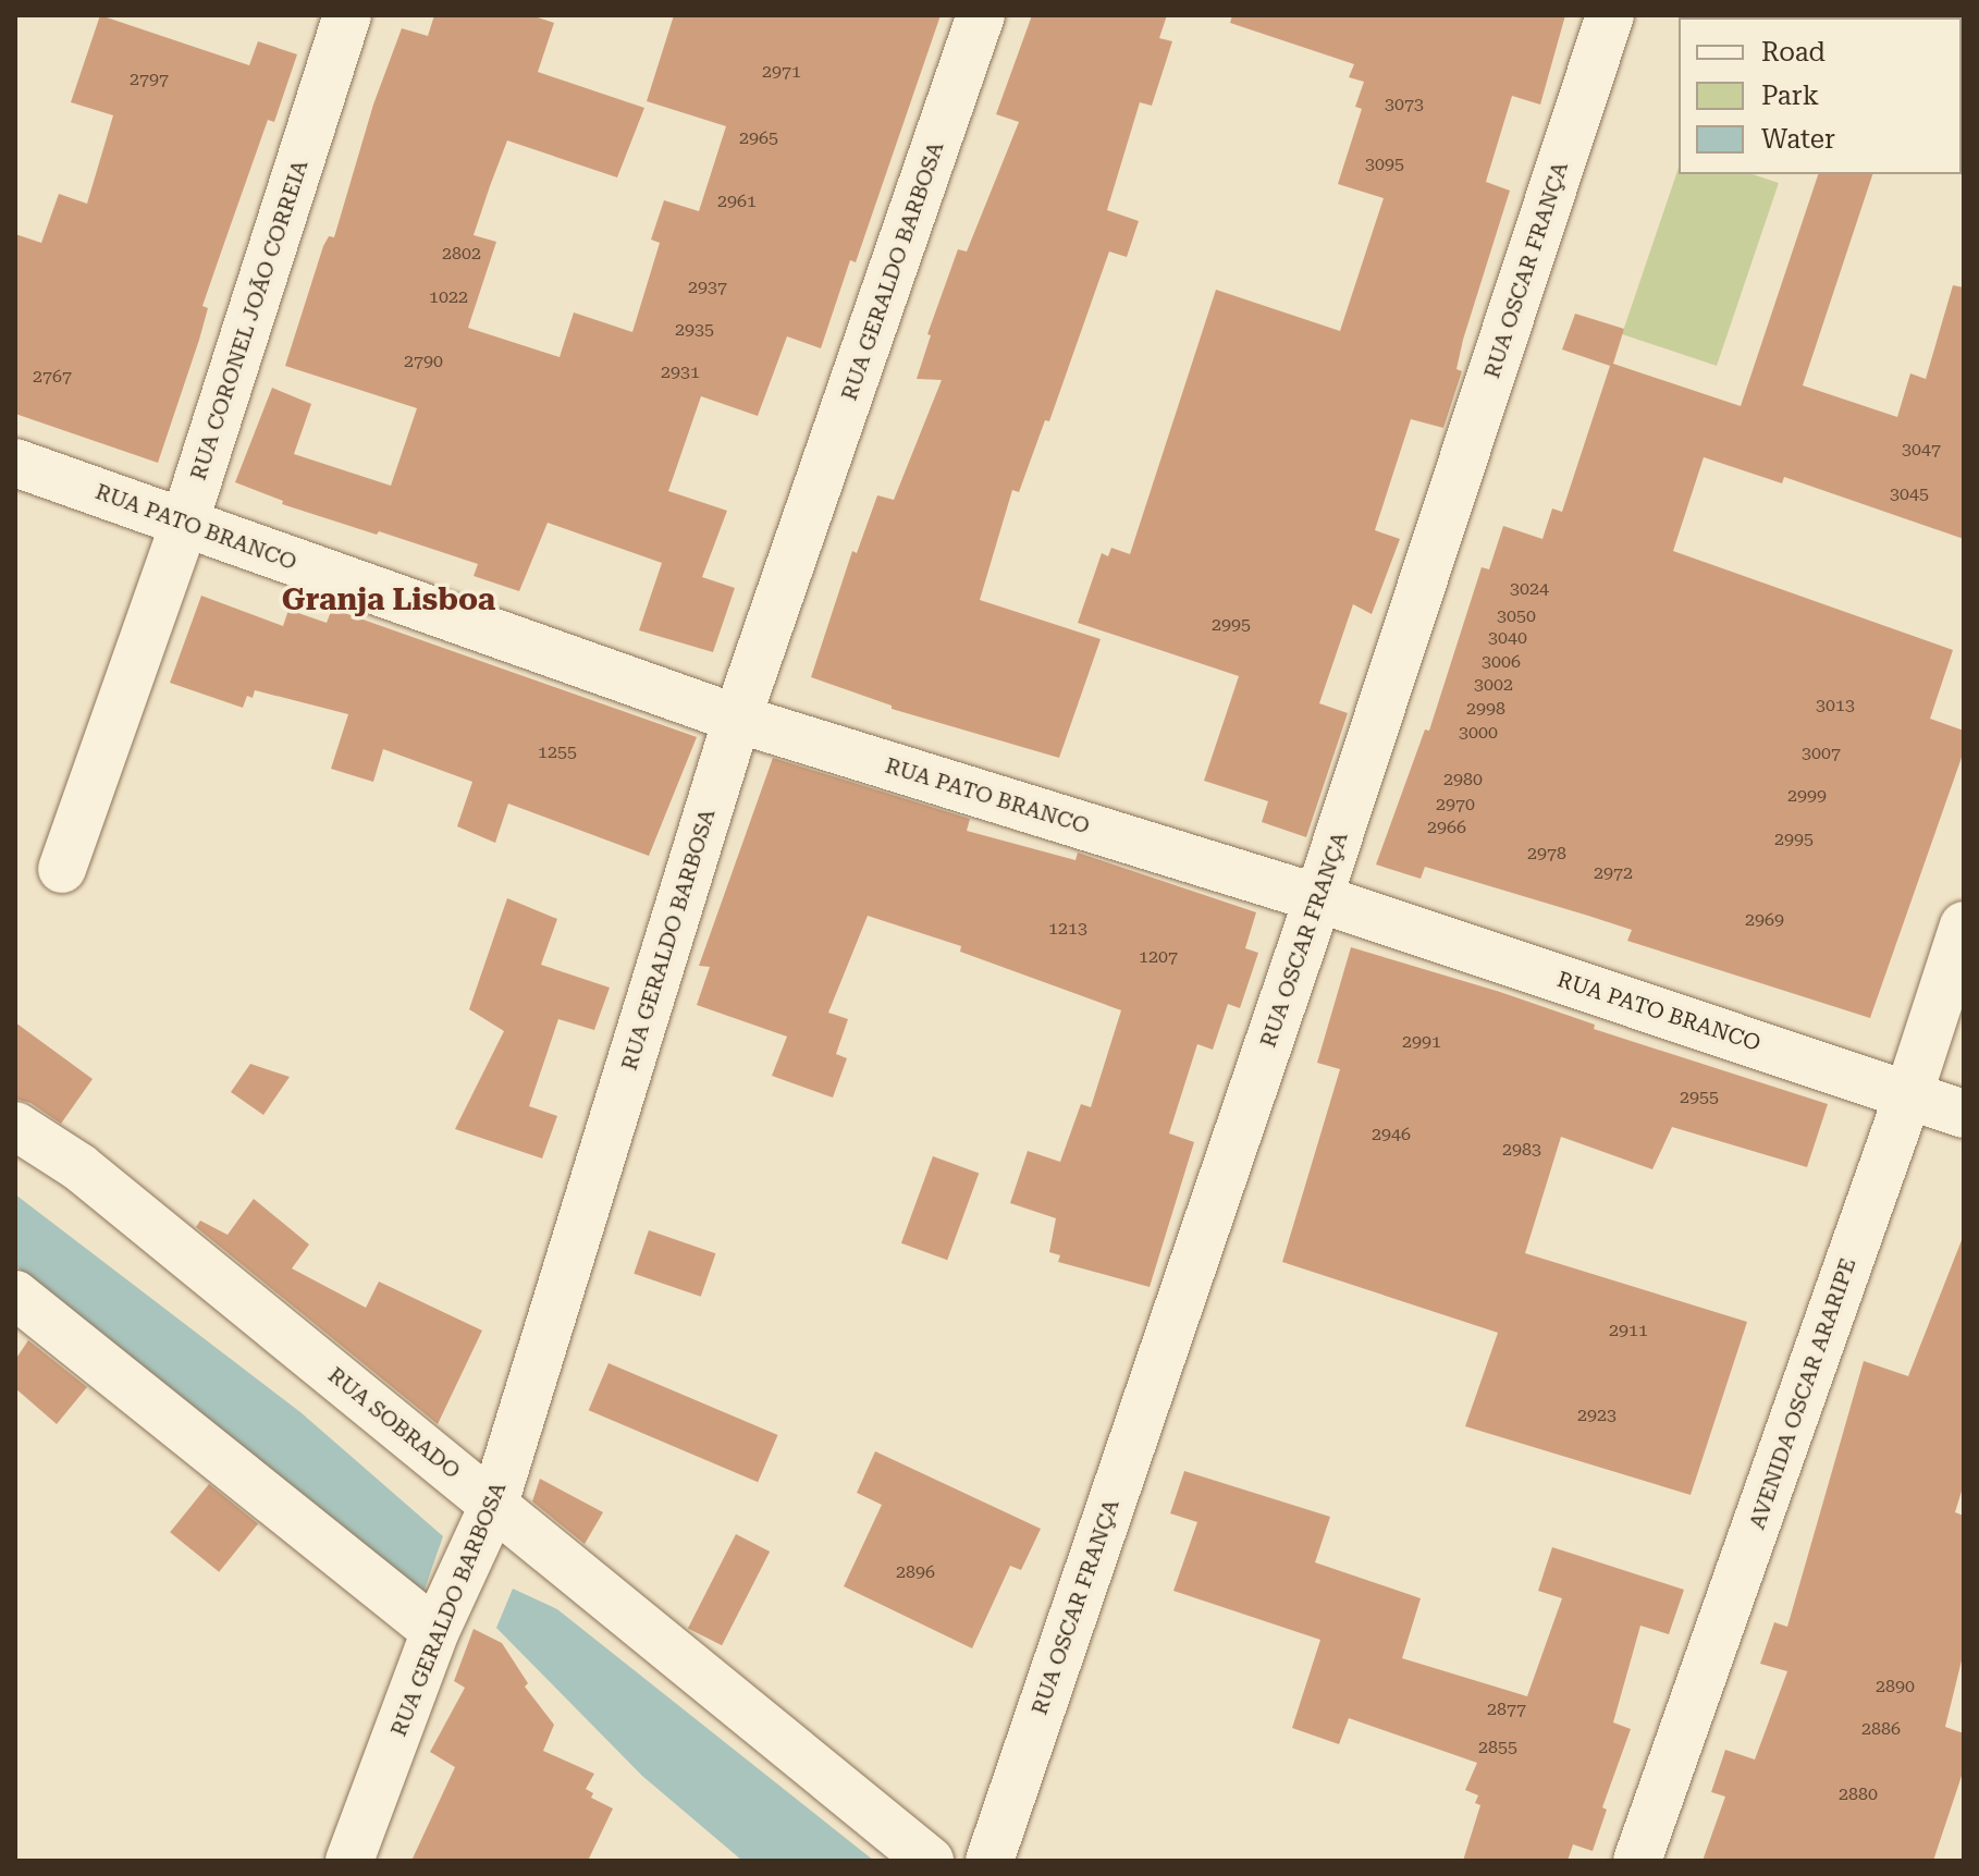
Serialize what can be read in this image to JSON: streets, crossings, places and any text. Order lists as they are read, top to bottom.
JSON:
{
  "streets": {
    "street": [
      "RUA OSCAR FRANÇA",
      "RUA GERALDO BARBOSA",
      "RUA CORONEL JOÃO CORREIA",
      "RUA PATO BRANCO",
      "AVENIDA OSCAR ARARIPE",
      "RUA SOBRADO"
    ]
  },
  "crossings": [
    ["RUA OSCAR FRANÇA", "RUA PATO BRANCO"],
    ["RUA GERALDO BARBOSA", "RUA PATO BRANCO"],
    ["RUA GERALDO BARBOSA", "RUA SOBRADO"],
    ["RUA CORONEL JOÃO CORREIA", "RUA PATO BRANCO"],
    ["RUA PATO BRANCO", "AVENIDA OSCAR ARARIPE"]
  ],
  "districts": ["Granja Lisboa"],
  "house_numbers": [
    "2971",
    "2797",
    "3073",
    "2965",
    "3095",
    "2961",
    "2802",
    "2937",
    "1022",
    "2935",
    "2790",
    "2931",
    "2767",
    "3047",
    "3045",
    "3024",
    "3050",
    "2995",
    "3040",
    "3006",
    "3002",
    "3013",
    "2998",
    "3000",
    "1255",
    "3007",
    "2980",
    "2999",
    "2970",
    "2966",
    "2995",
    "2978",
    "2972",
    "2969",
    "1213",
    "1207",
    "2991",
    "2955",
    "2946",
    "2983",
    "2911",
    "2923",
    "2896",
    "2890",
    "2877",
    "2886",
    "2855",
    "2880"
  ],
  "legend": ["Road", "Park", "Water"]
}
